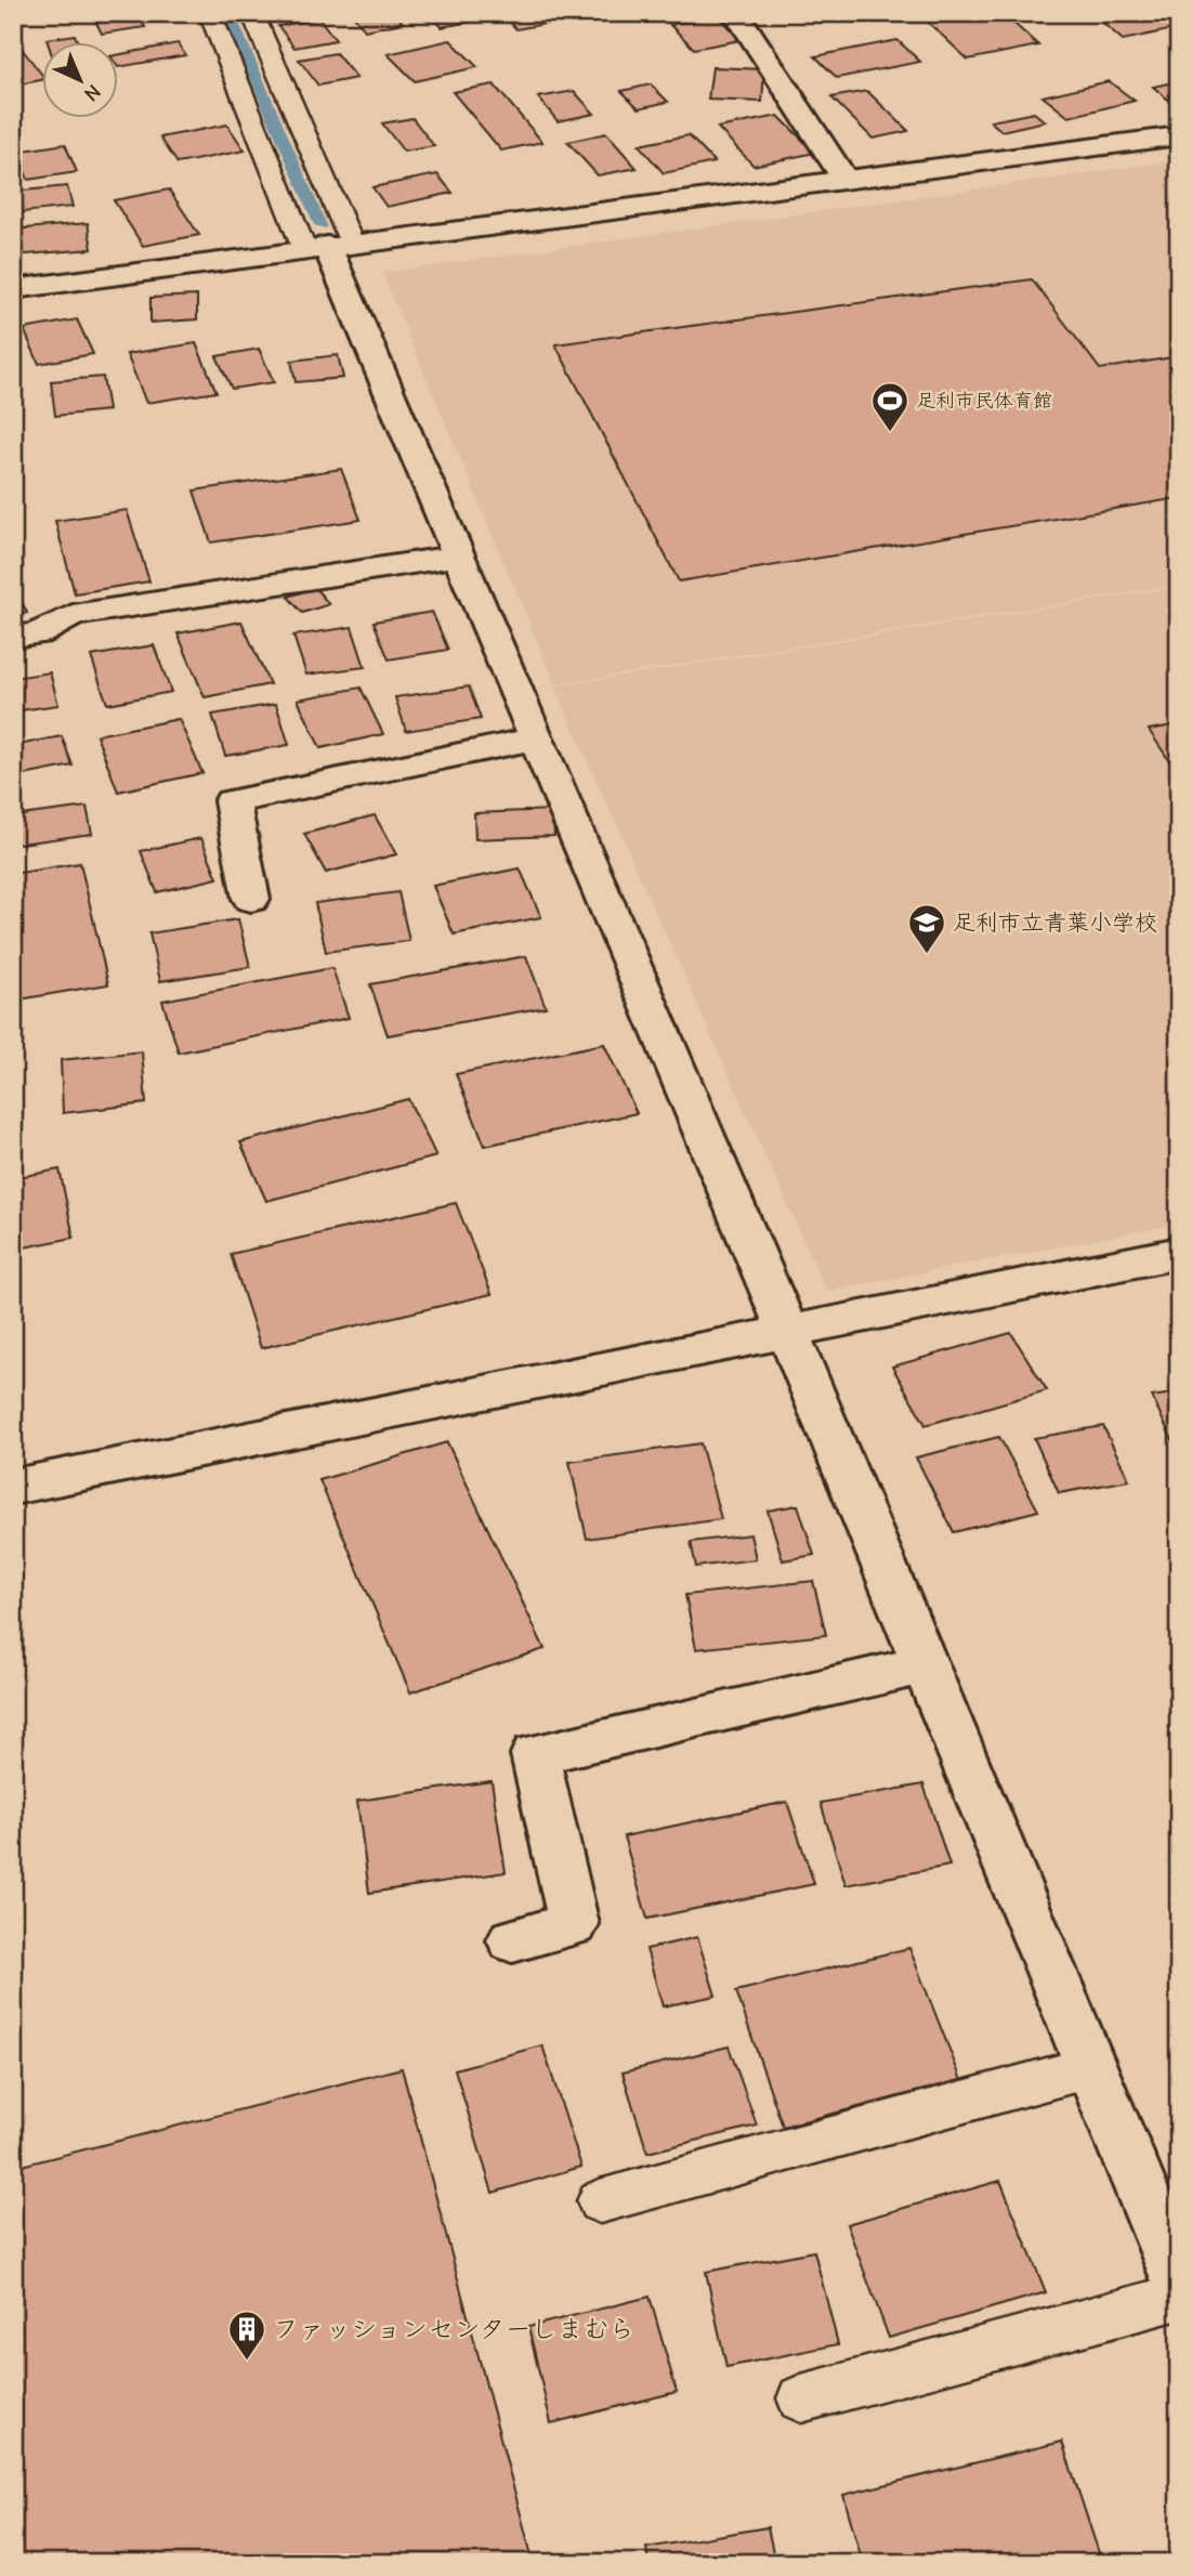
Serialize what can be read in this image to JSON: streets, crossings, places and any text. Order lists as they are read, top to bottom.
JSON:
{
  "places": {
    "sports": ["足利市民体育館"],
    "school or university": ["足利市立青葉小学校"],
    "building": ["ファッションセンターしまむら"]
  },
  "north": "bottom right"
}
